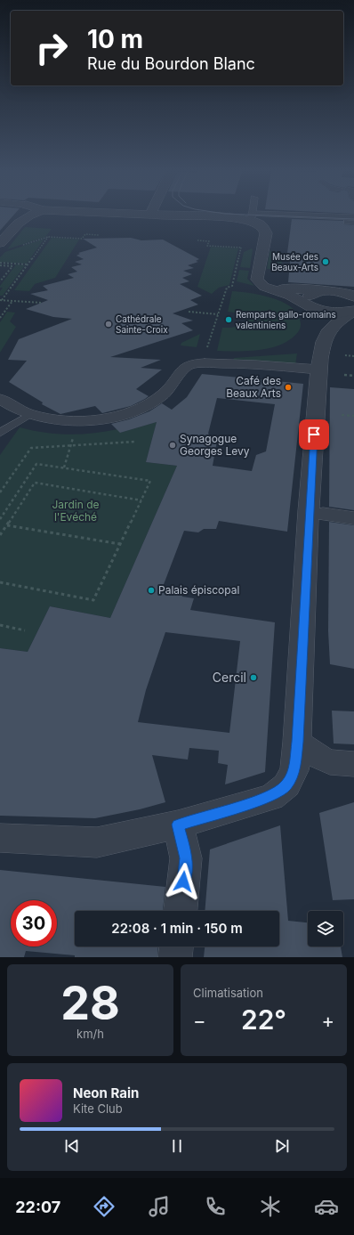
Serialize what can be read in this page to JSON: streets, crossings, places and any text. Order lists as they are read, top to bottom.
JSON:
{
  "parks": ["Jardin de l'Evéché"],
  "places": [
    "Musée des Beaux-Arts",
    "Remparts gallo-romains valentiniens",
    "Cathédrale Sainte-Croix",
    "Café des Beaux Arts",
    "Synagogue Georges Levy",
    "Palais épiscopal",
    "Cercil"
  ],
  "page": {
    "turn": ["10 m", "Rue du Bourdon Blanc"],
    "limit": "30",
    "trip": "22:08 · 1 min · 150 m",
    "tile": [
      ["28", "km/h"],
      "Climatisation"
    ],
    "heat": ["−", "22°", "+"],
    "song": ["Neon Rain", "Kite Club"],
    "tabs": "22:07"
  }
}
